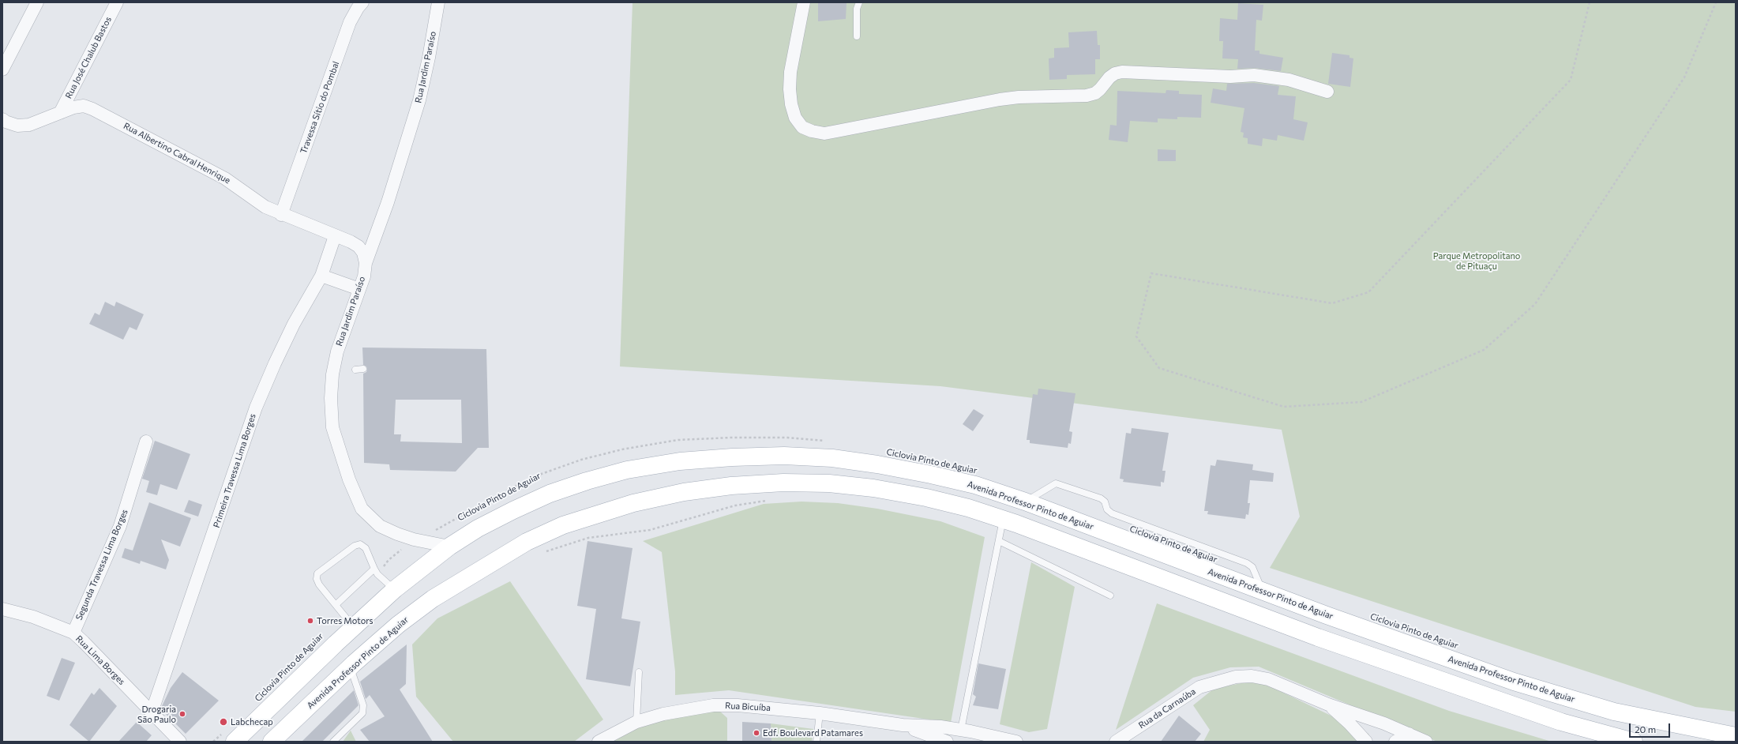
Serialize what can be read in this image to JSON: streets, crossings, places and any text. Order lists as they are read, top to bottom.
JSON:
{
  "streets": {
    "main road": ["Avenida Professor Pinto de Aguiar"],
    "street": [
      "Rua José Chalub Bastos",
      "Rua Jardim Paraíso",
      "Travessa Sítio do Pombal",
      "Rua Albertino Cabral Henrique",
      "Primeira Travessa Lima Borges",
      "Segunda Travessa Lima Borges",
      "Rua Lima Borges",
      "Rua Bicuíba",
      "Rua da Carnaúba"
    ],
    "path": ["Ciclovia Pinto de Aguiar"]
  },
  "crossings": [
    ["Rua José Chalub Bastos", "Rua Albertino Cabral Henrique"],
    ["Rua Jardim Paraíso", "Rua Albertino Cabral Henrique"],
    ["Rua Jardim Paraíso", "Ciclovia Pinto de Aguiar"],
    ["Rua Jardim Paraíso", "Avenida Professor Pinto de Aguiar"],
    ["Travessa Sítio do Pombal", "Rua Albertino Cabral Henrique"],
    ["Rua Albertino Cabral Henrique", "Primeira Travessa Lima Borges"],
    ["Primeira Travessa Lima Borges", "Rua Lima Borges"],
    ["Segunda Travessa Lima Borges", "Rua Lima Borges"]
  ],
  "parks": ["Parque Metropolitano de Pituaçu"],
  "places": [
    "Torres Motors",
    "Drogaria São Paulo",
    "Labchecap",
    "Edf. Boulevard Patamares"
  ],
  "scale_bar": "20 m"
}
